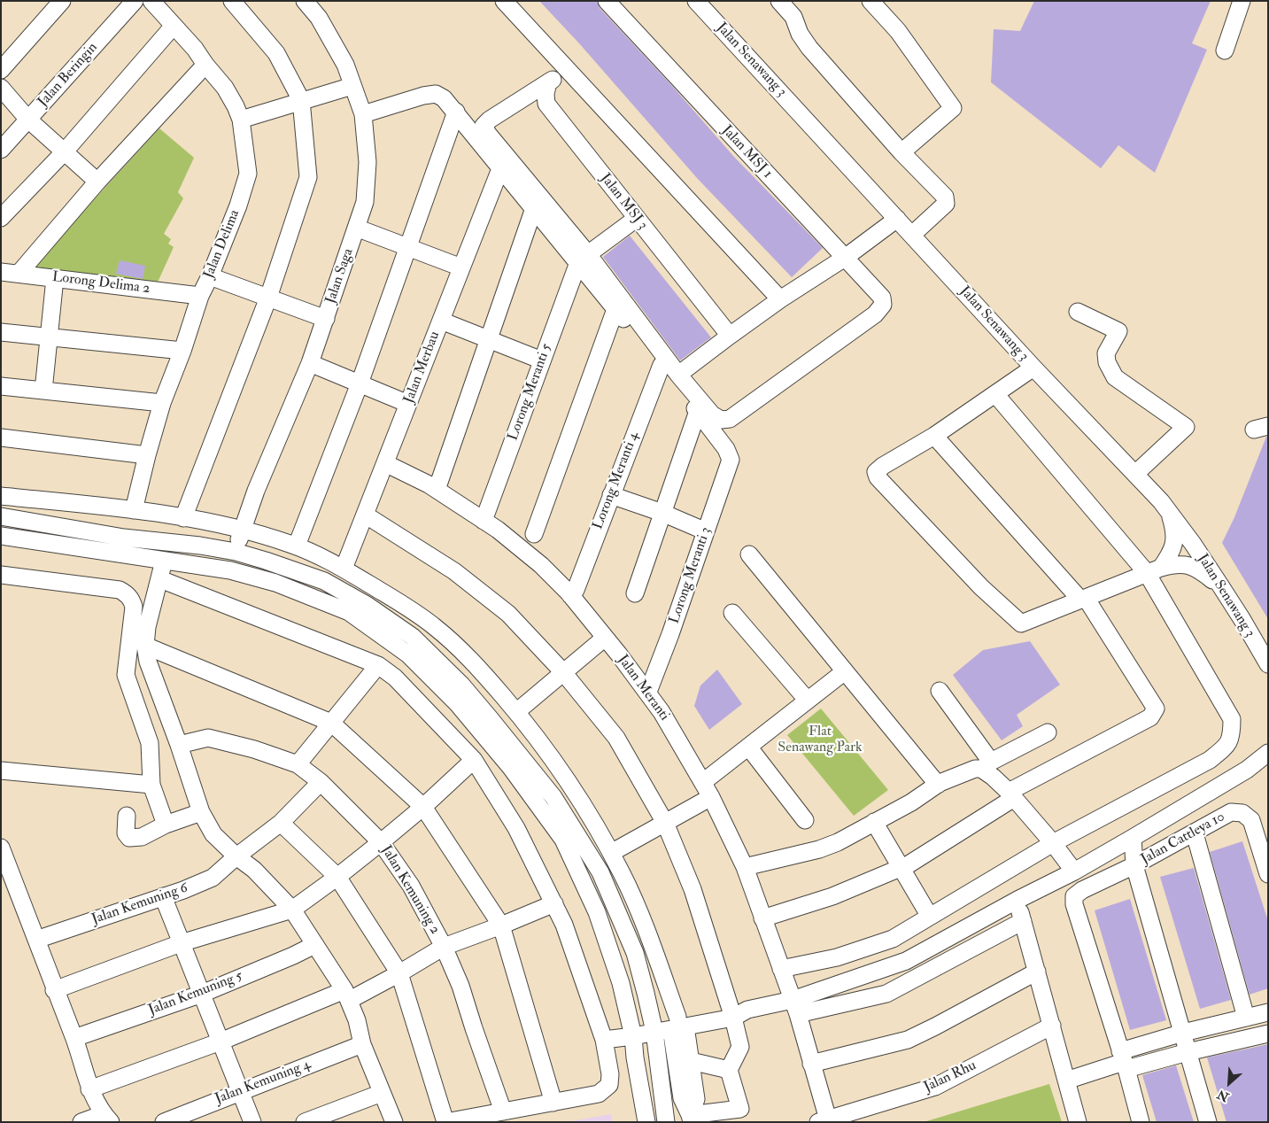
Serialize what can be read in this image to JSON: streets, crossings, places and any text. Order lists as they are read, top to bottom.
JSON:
{
  "streets": {
    "street": [
      "Jalan Senawang 3",
      "Jalan Beringin",
      "Jalan MSJ 1",
      "Jalan MSJ 3",
      "Jalan Delima",
      "Jalan Saga",
      "Lorong Delima 2",
      "Jalan Merbau",
      "Lorong Meranti 5",
      "Lorong Meranti 4",
      "Lorong Meranti 3",
      "Jalan Meranti",
      "Jalan Cattleya 10",
      "Jalan Kemuning 2",
      "Jalan Kemuning 6",
      "Jalan Kemuning 5",
      "Jalan Rhu",
      "Jalan Kemuning 4"
    ]
  },
  "crossings": [
    ["Jalan Delima", "Lorong Delima 2"],
    ["Jalan Merbau", "Jalan Meranti"],
    ["Lorong Meranti 5", "Jalan Meranti"],
    ["Lorong Meranti 4", "Jalan Meranti"],
    ["Lorong Meranti 3", "Jalan Meranti"],
    ["Jalan Meranti", "Jalan Rhu"],
    ["Jalan Kemuning 2", "Jalan Kemuning 6"]
  ],
  "parks": ["Flat Senawang Park"],
  "north": "bottom left"
}
